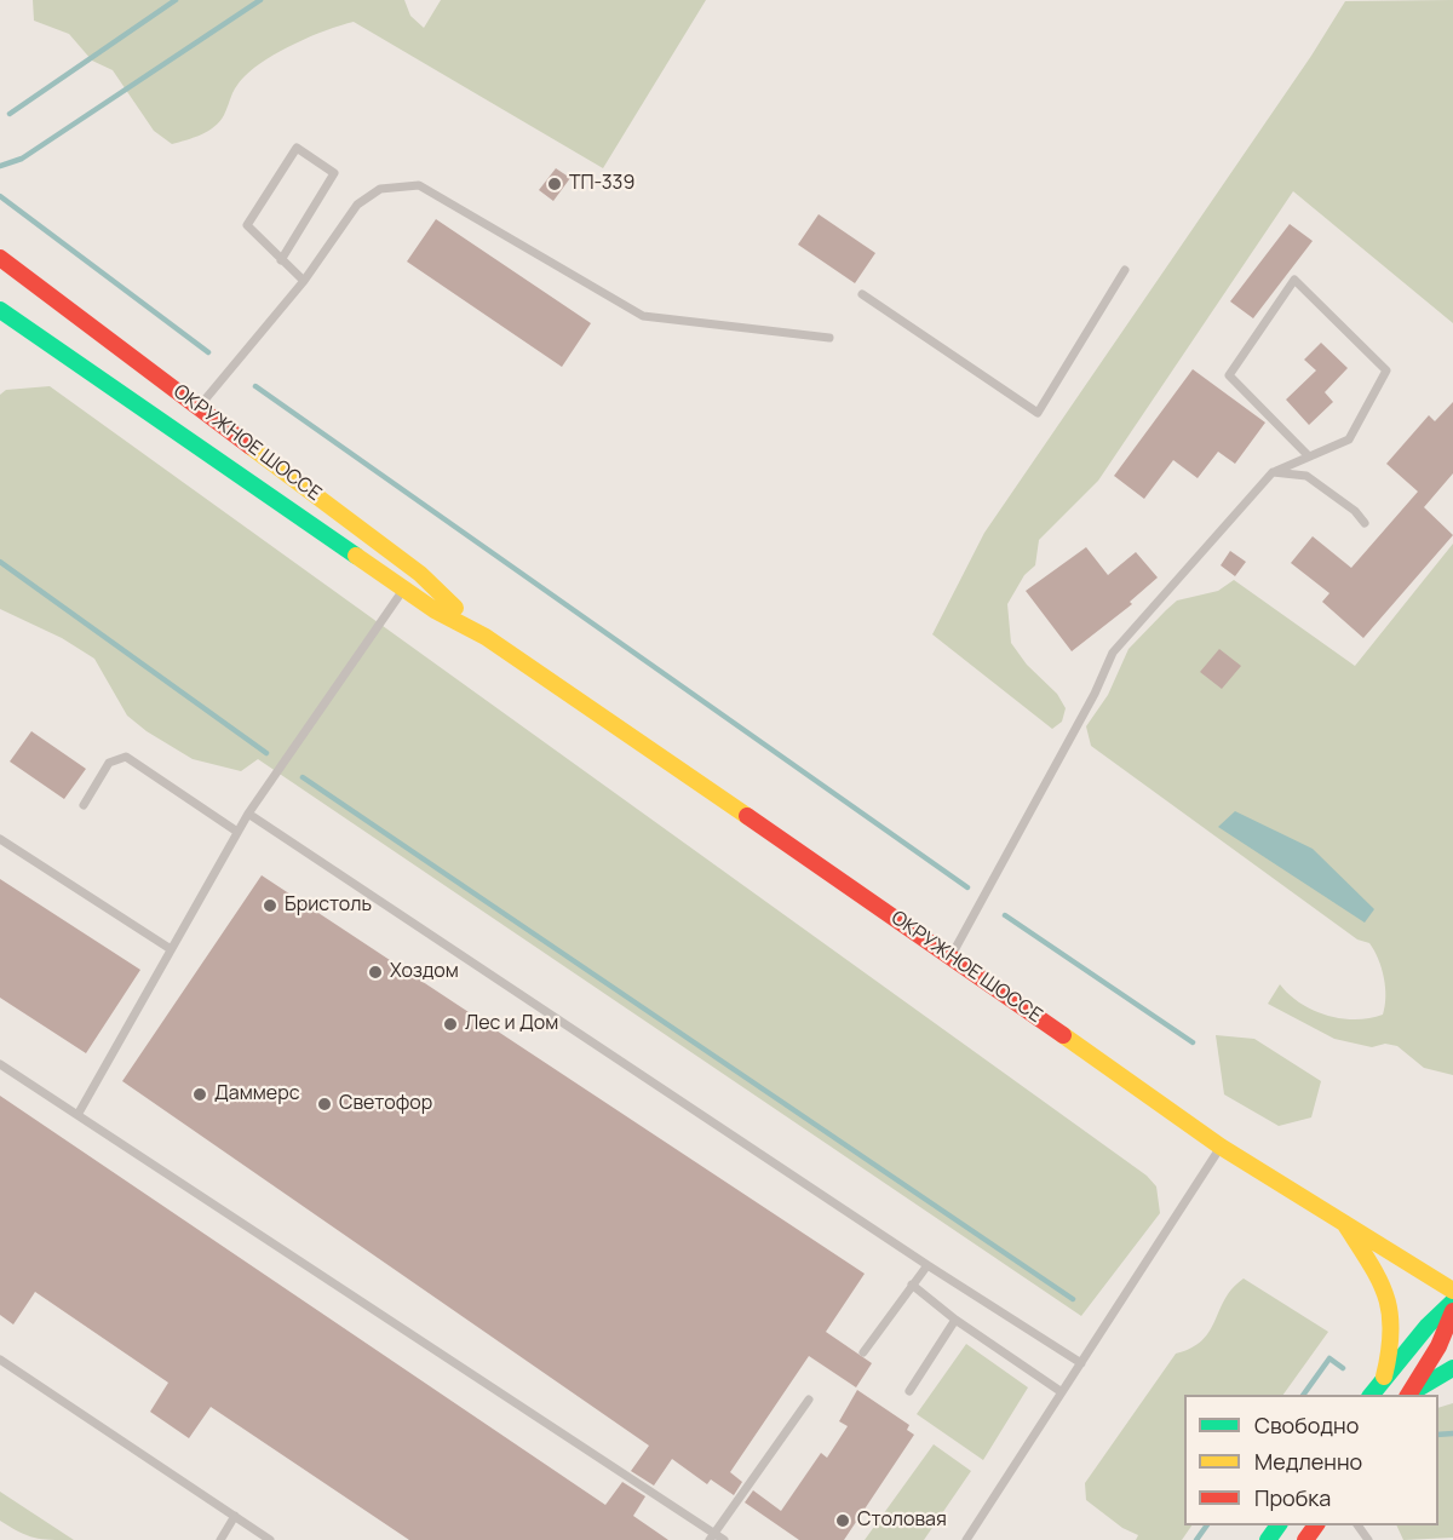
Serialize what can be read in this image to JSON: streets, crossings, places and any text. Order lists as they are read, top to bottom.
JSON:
{
  "streets": {
    "main road": ["ОКРУЖНОЕ ШОССЕ"]
  },
  "places": [
    "ТП-339",
    "Бристоль",
    "Хоздом",
    "Лес и Дом",
    "Даммерс",
    "Светофор",
    "Столовая"
  ],
  "legend": ["Свободно", "Медленно", "Пробка"]
}
